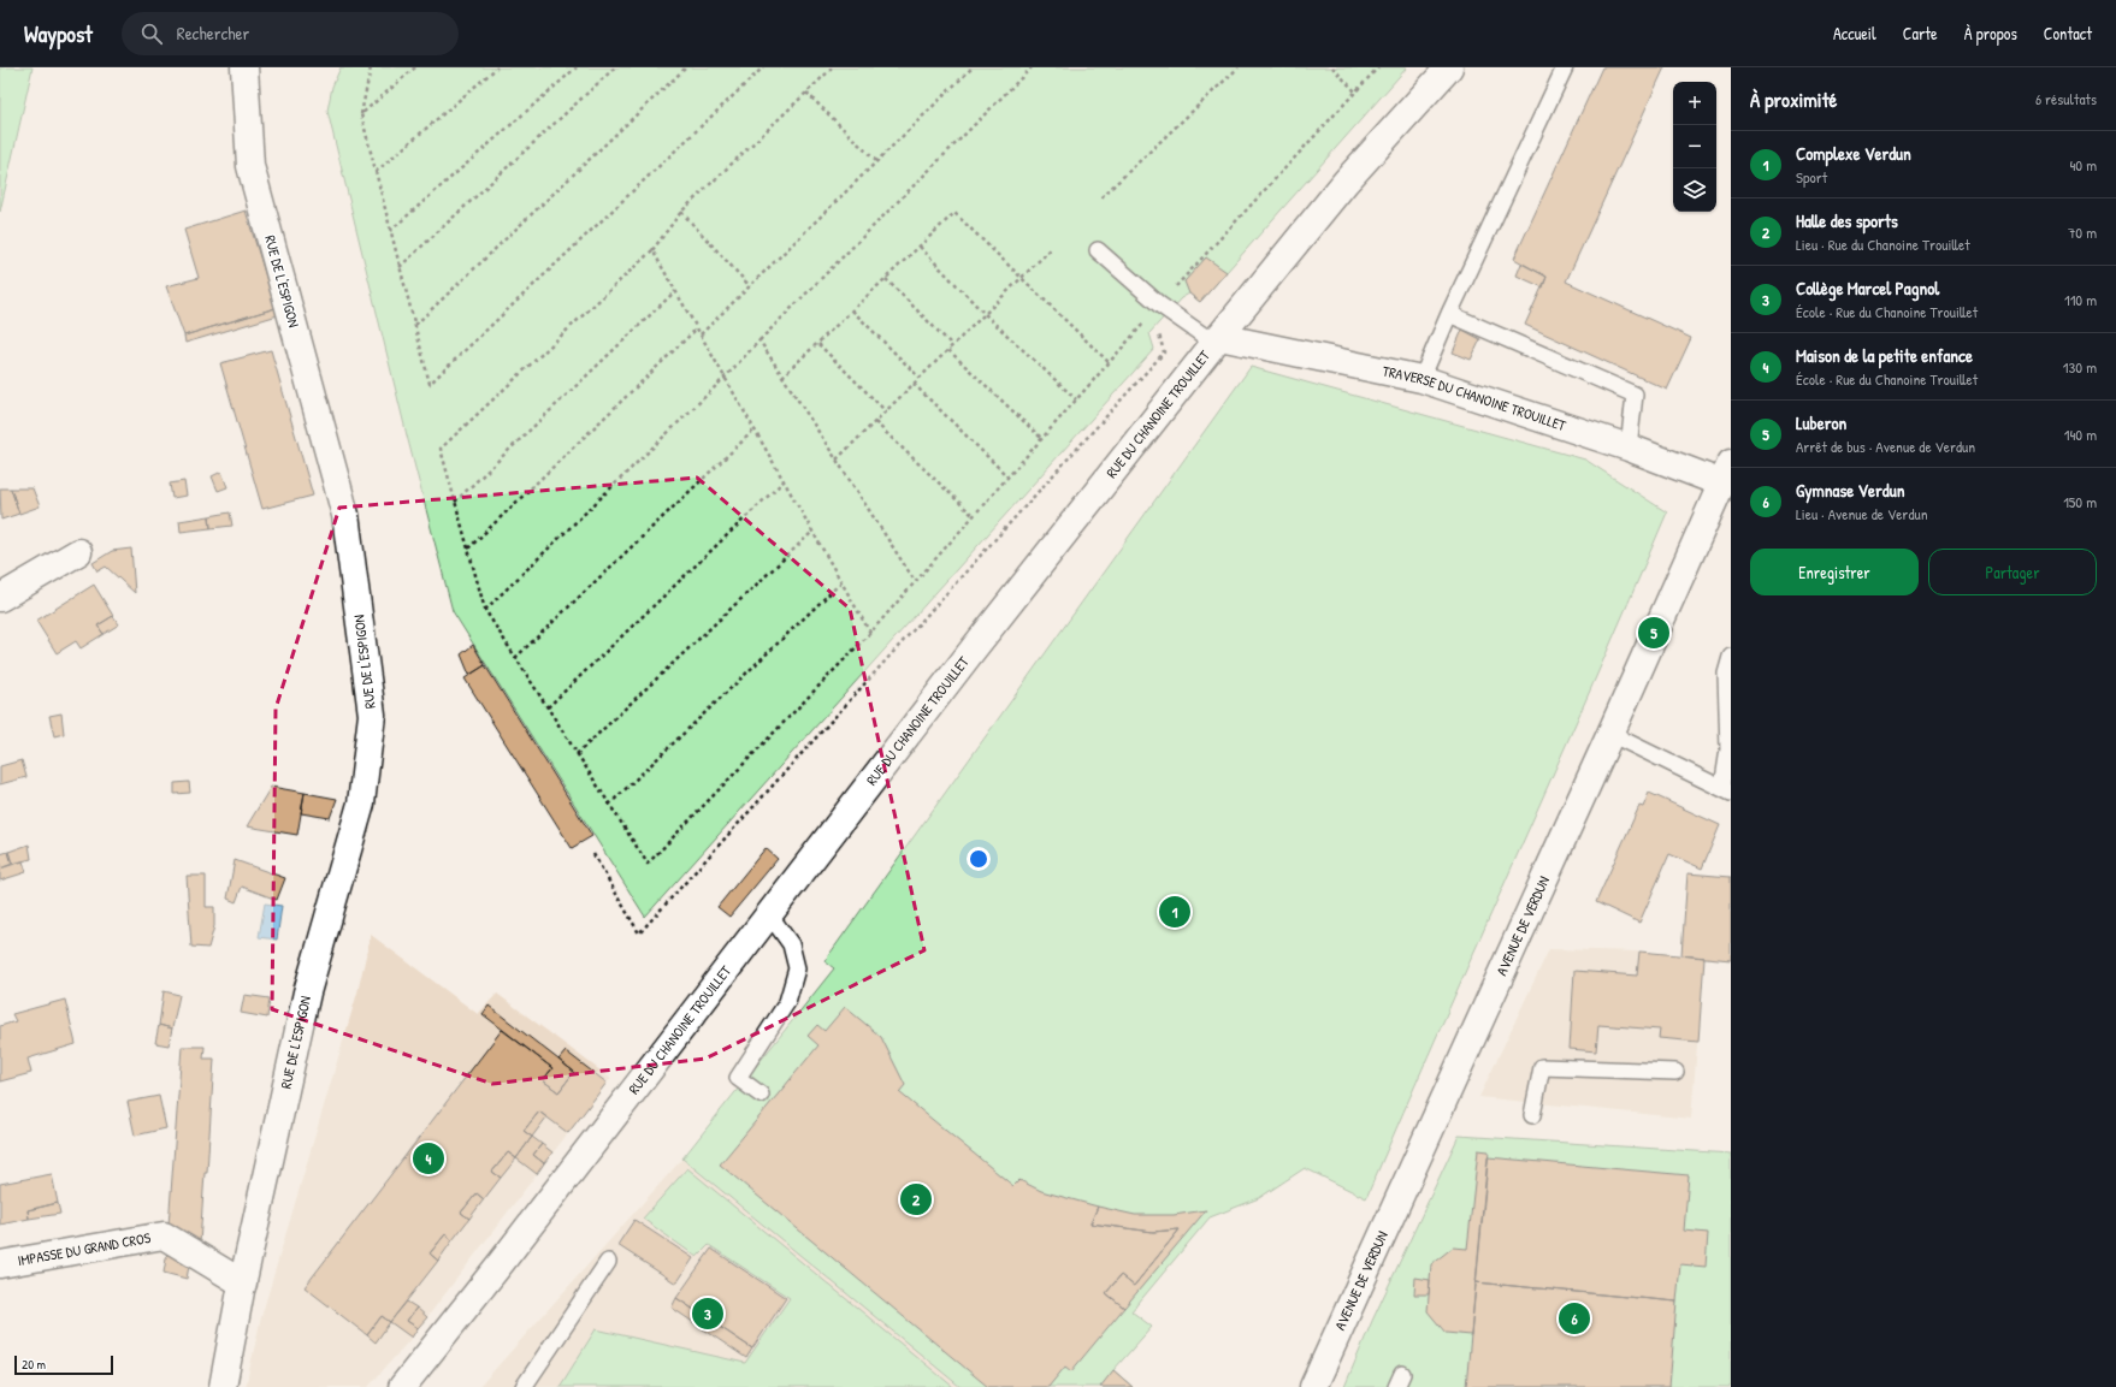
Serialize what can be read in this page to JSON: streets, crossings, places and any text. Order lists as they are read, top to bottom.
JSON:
{
  "streets": {
    "street": [
      "RUE DE L'ESPIGON",
      "TRAVERSE DU CHANOINE TROUILLET",
      "RUE DU CHANOINE TROUILLET",
      "AVENUE DE VERDUN",
      "IMPASSE DU GRAND CROS"
    ]
  },
  "crossings": [
    ["RUE DE L'ESPIGON", "IMPASSE DU GRAND CROS"],
    ["TRAVERSE DU CHANOINE TROUILLET", "RUE DU CHANOINE TROUILLET"],
    ["TRAVERSE DU CHANOINE TROUILLET", "AVENUE DE VERDUN"]
  ],
  "scale_bar": "20 m",
  "page": {
    "header": "Waypost",
    "search": "Rechercher",
    "nav": [
      "Accueil",
      "Carte",
      "À propos",
      "Contact"
    ],
    "heading": ["À proximité", "6 résultats"],
    "map_buttons": ["+", "−"],
    "list": [
      {
        "mark": "1",
        "name": "Complexe Verdun",
        "note": "Sport",
        "value": "40 m"
      },
      {
        "mark": "2",
        "name": "Halle des sports",
        "note": "Lieu · Rue du Chanoine Trouillet",
        "value": "70 m"
      },
      {
        "mark": "3",
        "name": "Collège Marcel Pagnol",
        "note": "École · Rue du Chanoine Trouillet",
        "value": "110 m"
      },
      {
        "mark": "4",
        "name": "Maison de la petite enfance",
        "note": "École · Rue du Chanoine Trouillet",
        "value": "130 m"
      },
      {
        "mark": "5",
        "name": "Luberon",
        "note": "Arrêt de bus · Avenue de Verdun",
        "value": "140 m"
      },
      {
        "mark": "6",
        "name": "Gymnase Verdun",
        "note": "Lieu · Avenue de Verdun",
        "value": "150 m"
      }
    ],
    "buttons": ["Enregistrer", "Partager"],
    "pins": [
      "5",
      "1",
      "4",
      "2",
      "3",
      "6"
    ],
    "scale": "20 m"
  }
}
